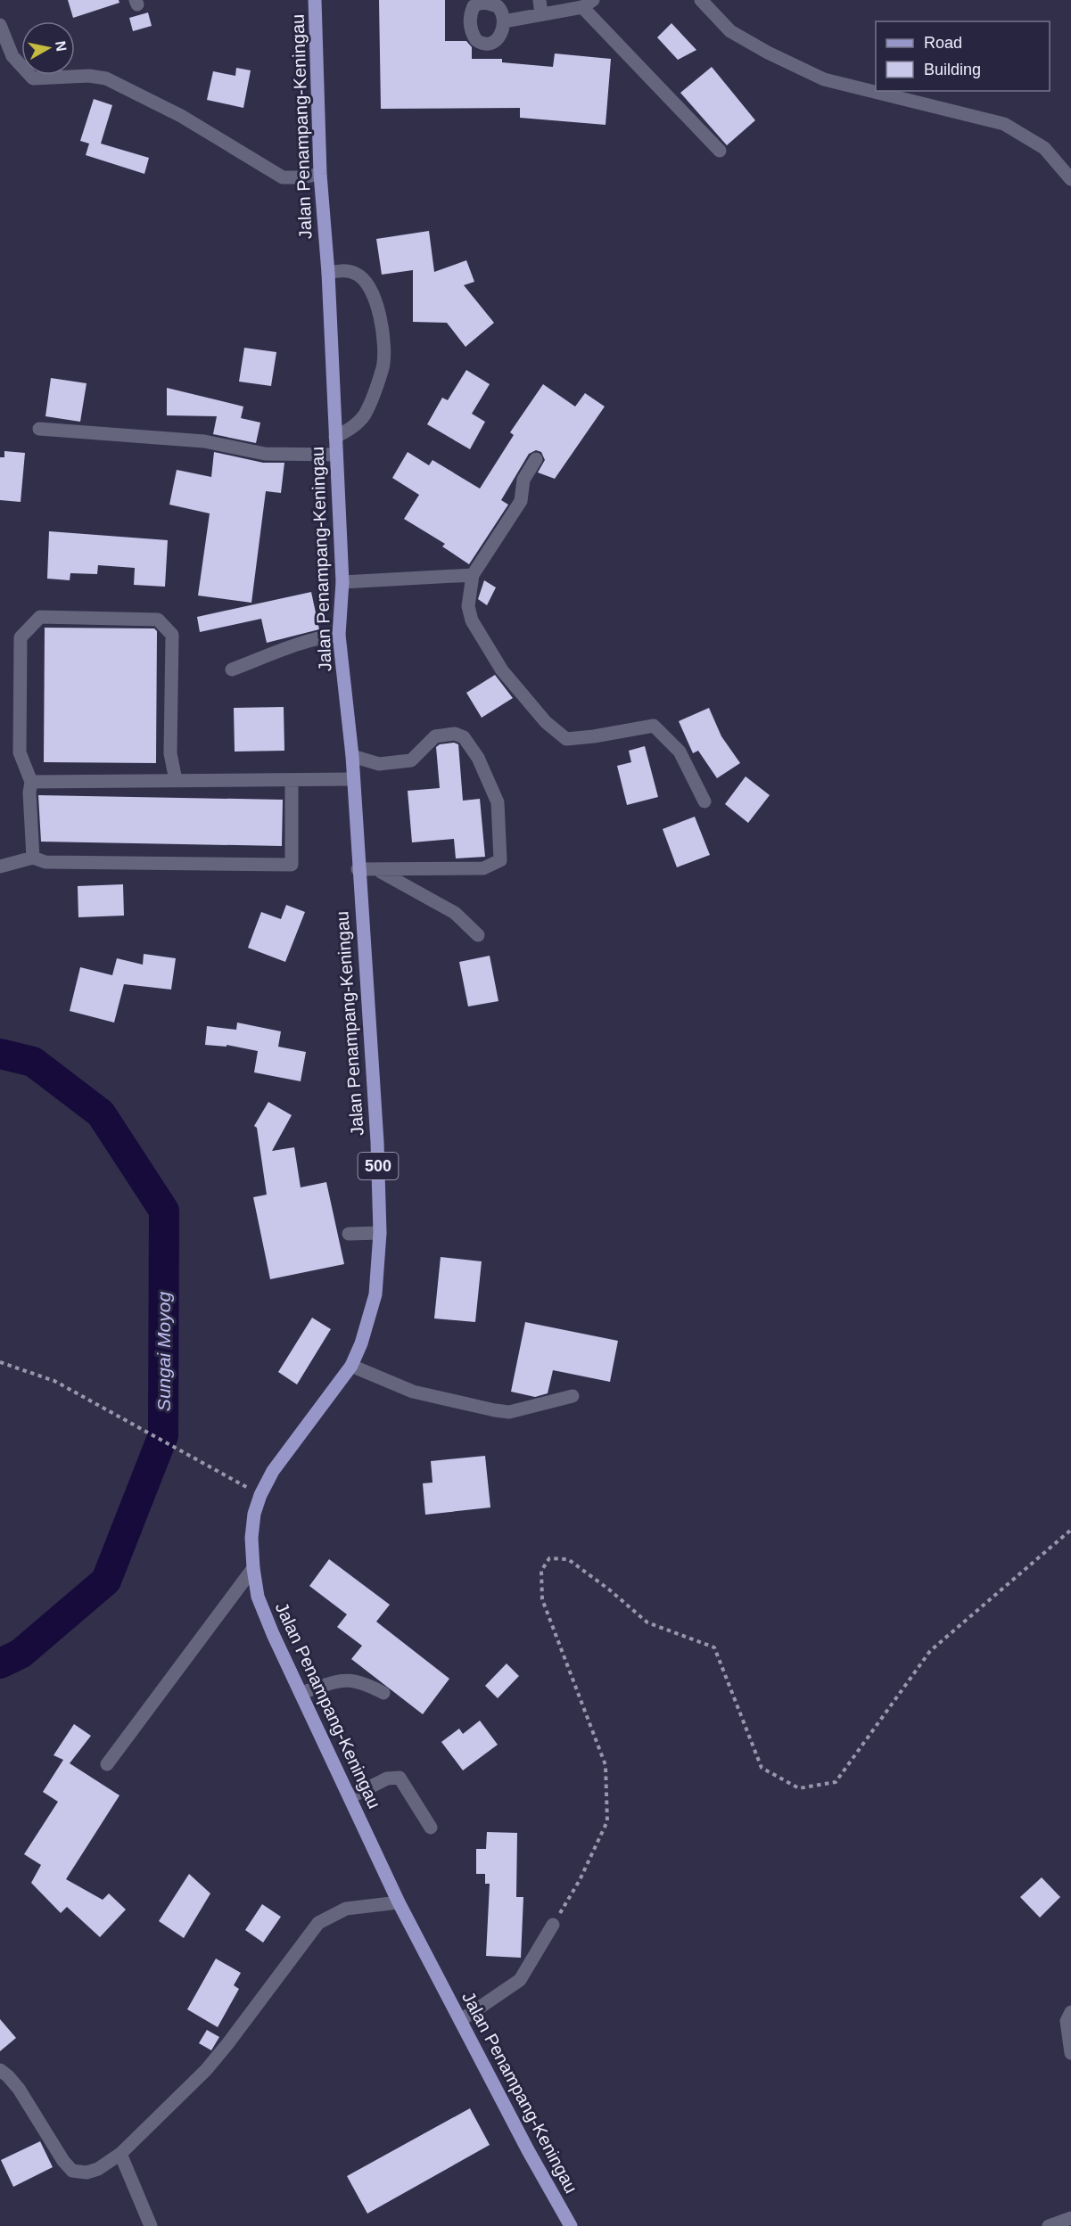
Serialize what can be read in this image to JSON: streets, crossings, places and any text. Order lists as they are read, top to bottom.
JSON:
{
  "streets": {
    "main road": ["Jalan Penampang-Keningau", "500"]
  },
  "water": ["Sungai Moyog"],
  "legend": ["Road", "Building"],
  "north": "right"
}
